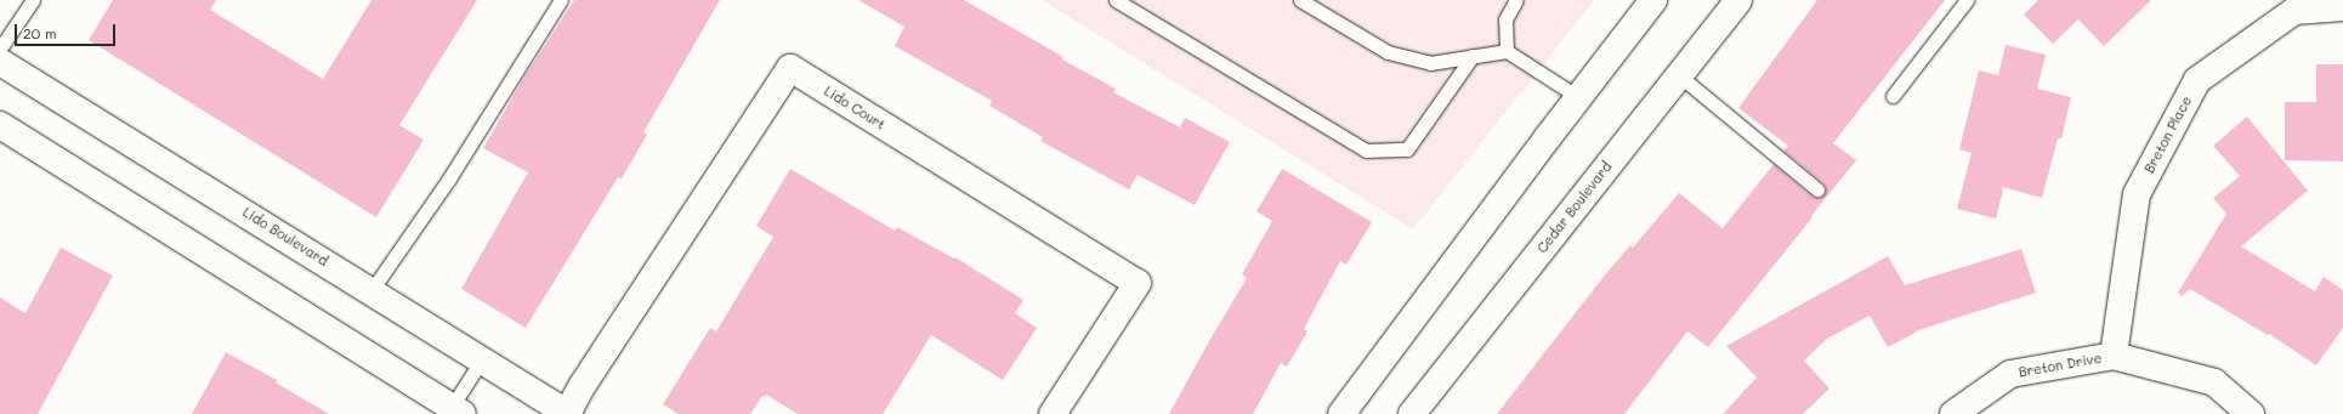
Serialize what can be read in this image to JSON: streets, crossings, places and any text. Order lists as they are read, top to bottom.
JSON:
{
  "streets": {
    "street": [
      "Lido Court",
      "Breton Place",
      "Cedar Boulevard",
      "Lido Boulevard",
      "Breton Drive"
    ]
  },
  "crossings": [
    ["Lido Court", "Lido Boulevard"],
    ["Breton Place", "Breton Drive"]
  ],
  "scale_bar": "20 m"
}
